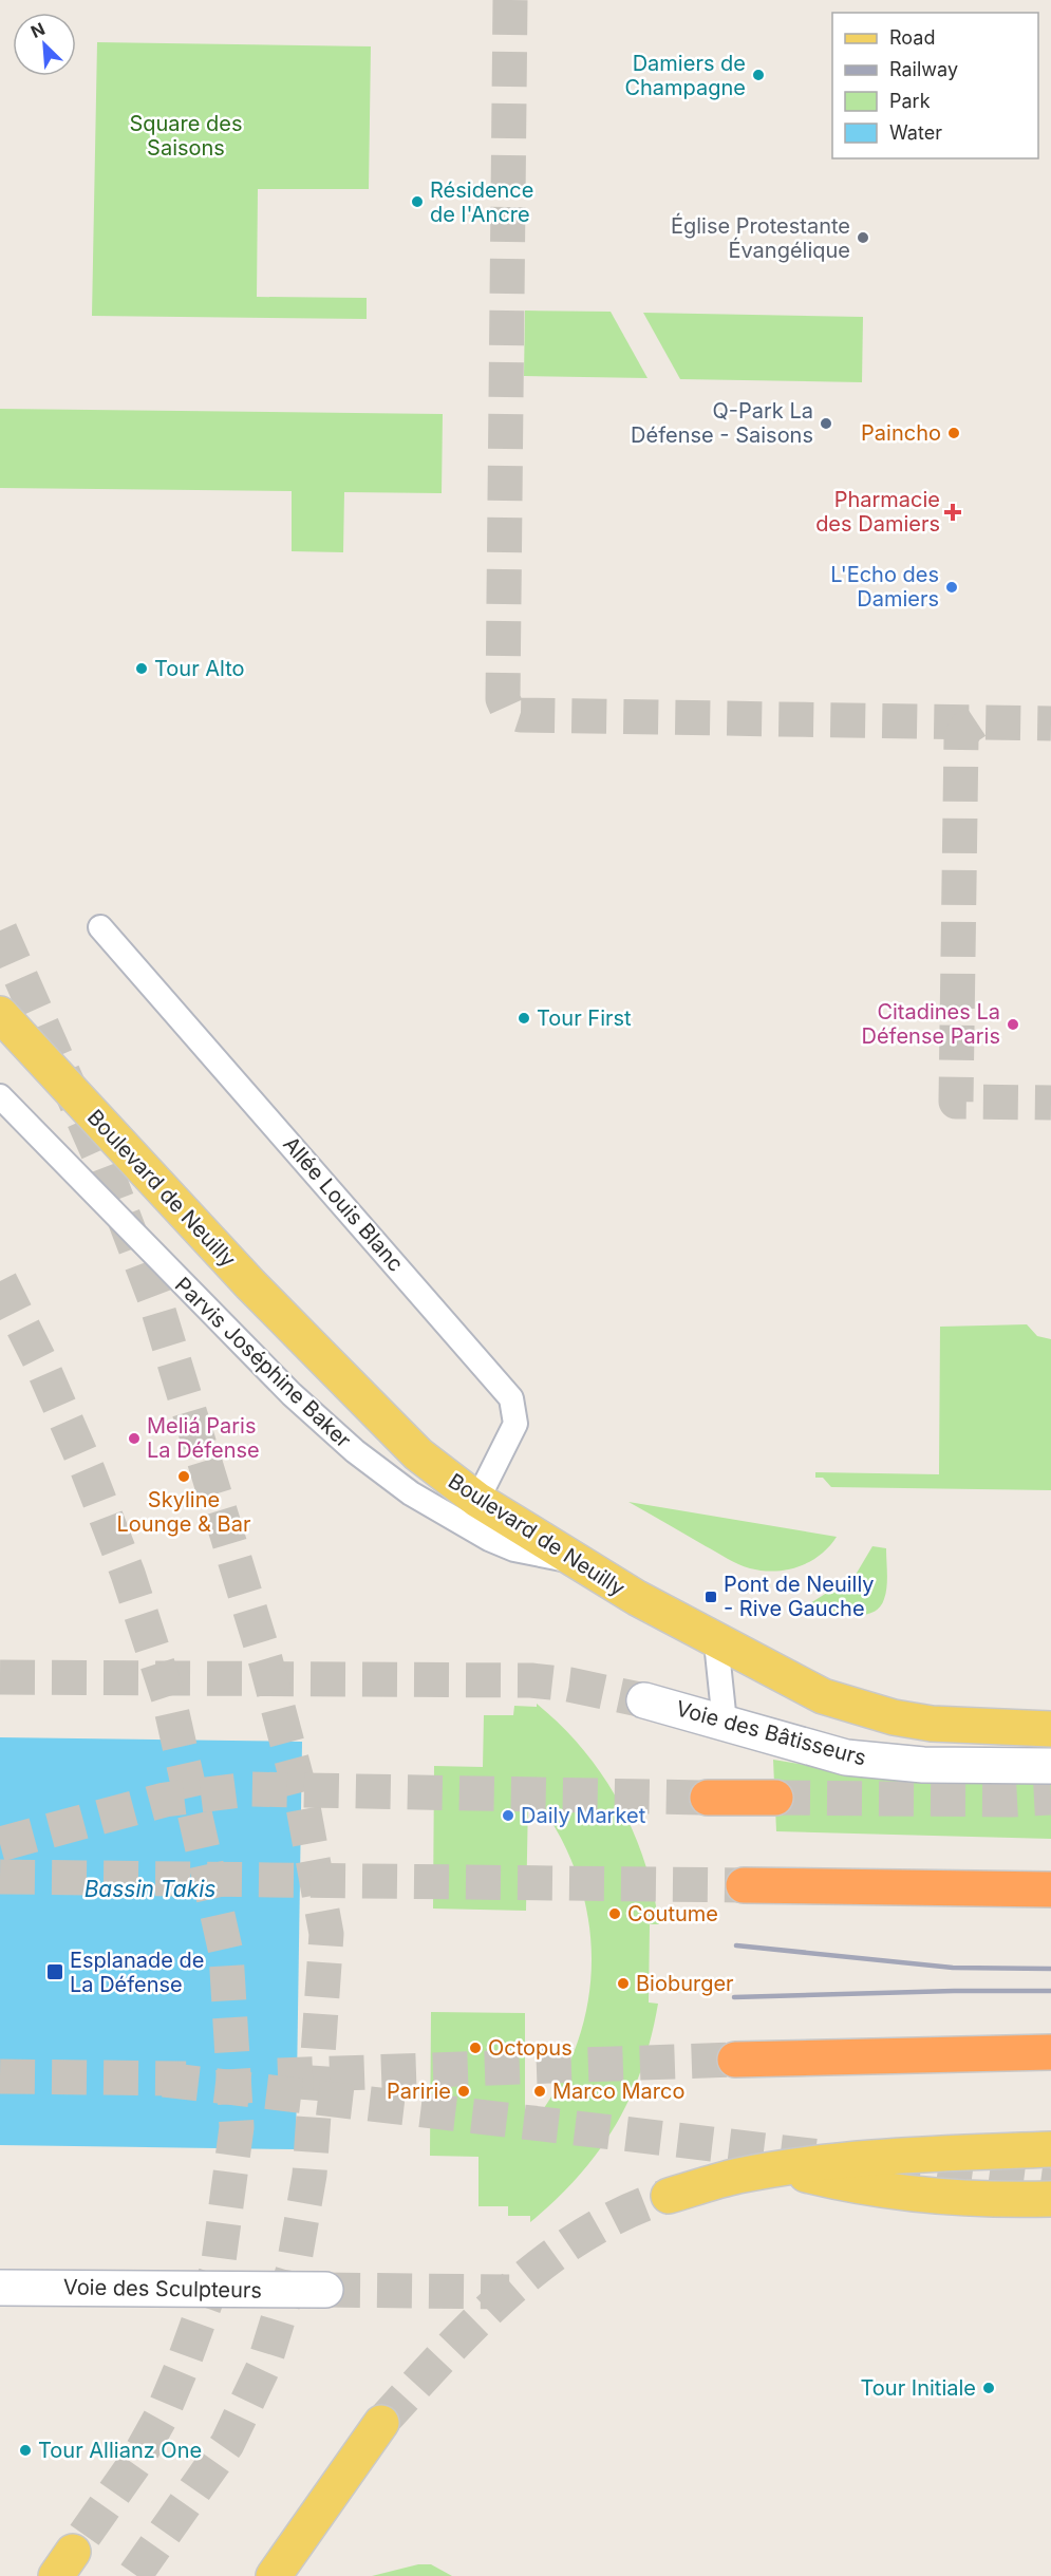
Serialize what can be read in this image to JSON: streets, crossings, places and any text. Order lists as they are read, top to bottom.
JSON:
{
  "streets": {
    "main road": ["Boulevard de Neuilly"],
    "street": ["Voie des Bâtisseurs", "Voie des Sculpteurs"],
    "lane": ["Allée Louis Blanc", "Parvis Joséphine Baker"]
  },
  "crossings": [
    ["Boulevard de Neuilly", "Allée Louis Blanc"],
    ["Boulevard de Neuilly", "Parvis Joséphine Baker"]
  ],
  "water": ["Bassin Takis"],
  "parks": ["Square des Saisons"],
  "places": {
    "other": [
      "Damiers de Champagne",
      "Résidence de l'Ancre",
      "Église Protestante Évangélique",
      "Q-Park La Défense - Saisons",
      "Paincho",
      "L'Echo des Damiers",
      "Tour Alto",
      "Tour First",
      "Citadines La Défense Paris",
      "Meliá Paris La Défense",
      "Skyline Lounge & Bar",
      "Daily Market",
      "Coutume",
      "Bioburger",
      "Octopus",
      "Paririe",
      "Marco Marco",
      "Tour Initiale",
      "Tour Allianz One"
    ],
    "health": ["Pharmacie des Damiers"],
    "transit": ["Pont de Neuilly - Rive Gauche", "Esplanade de La Défense"]
  },
  "legend": [
    "Road",
    "Railway",
    "Park",
    "Water"
  ],
  "north": "top left"
}
